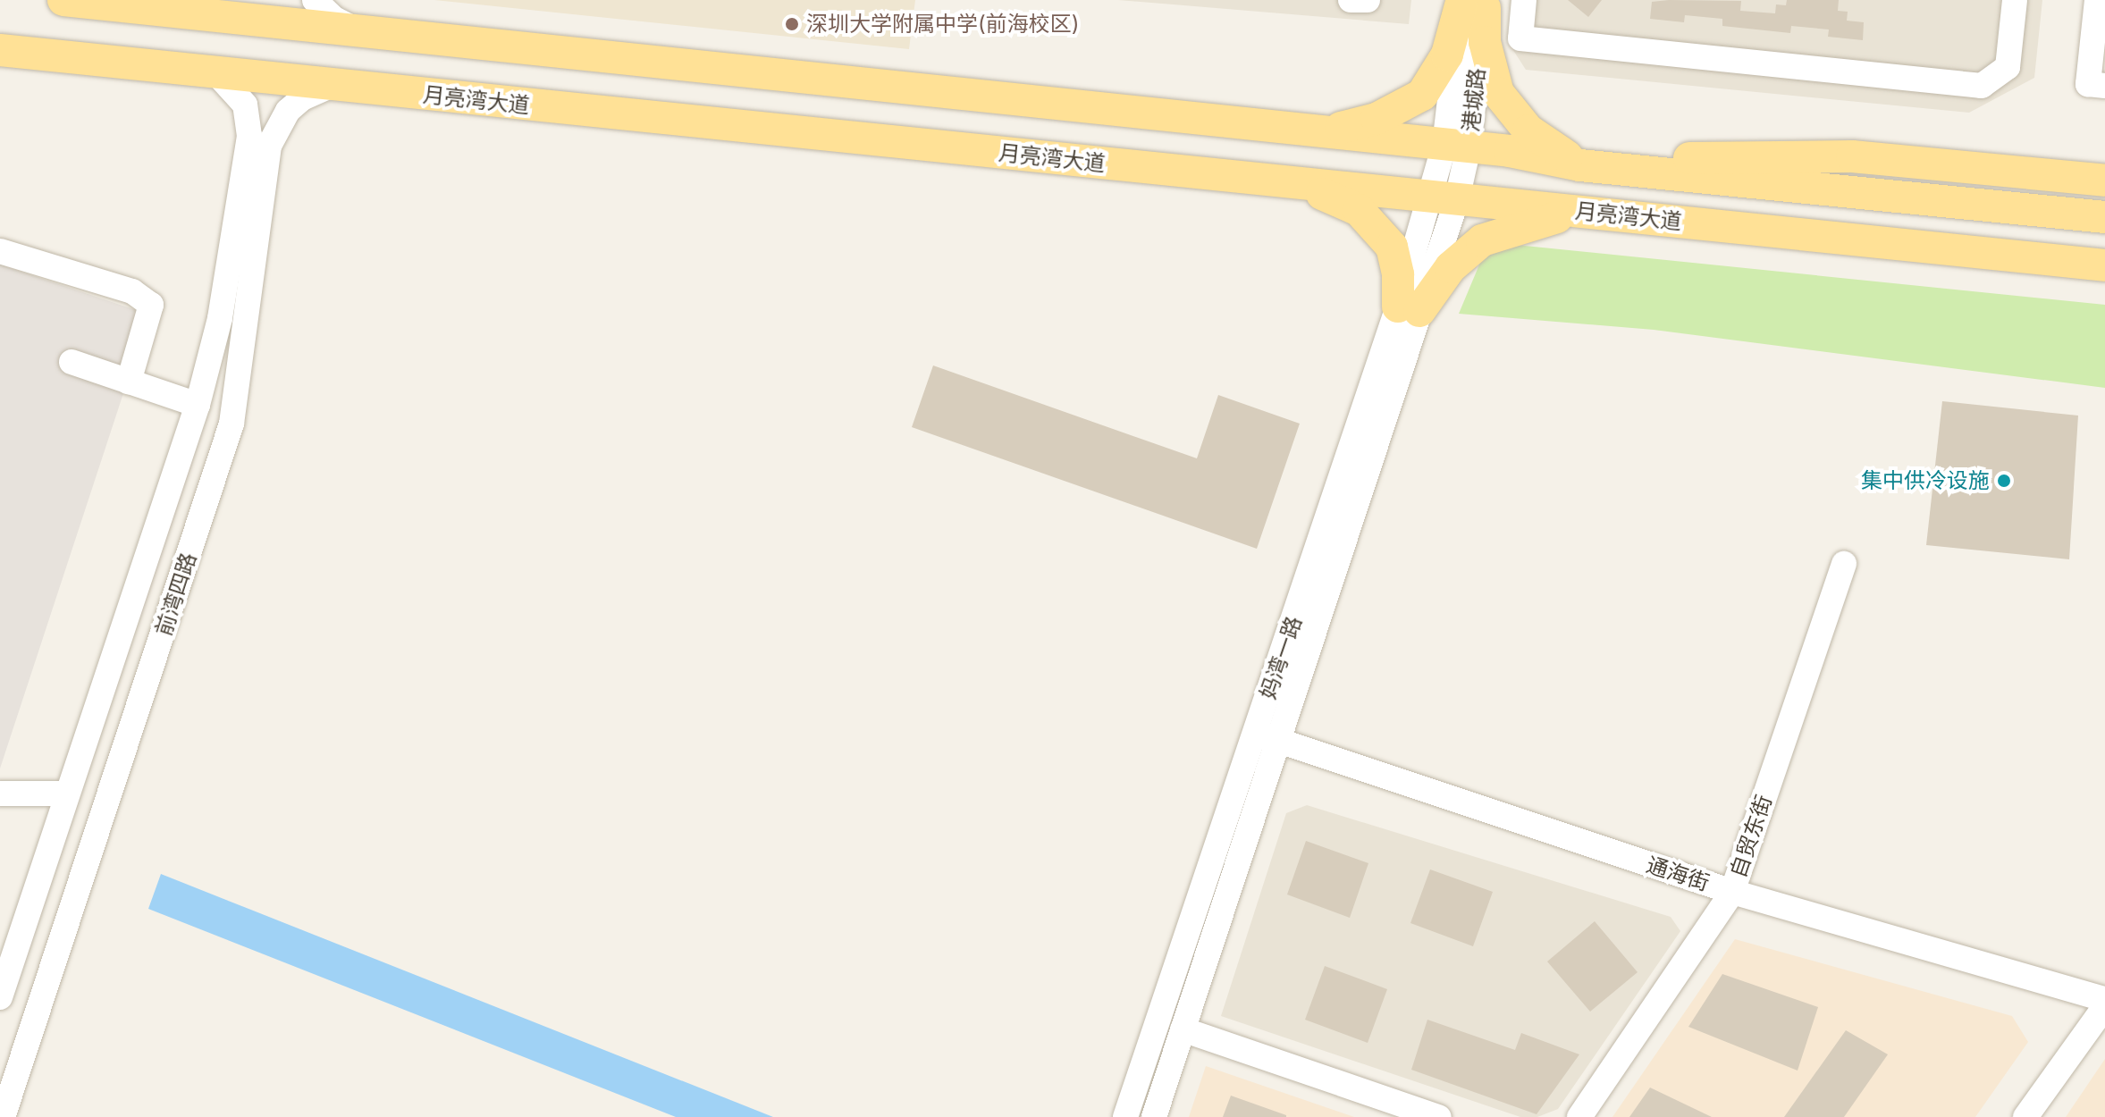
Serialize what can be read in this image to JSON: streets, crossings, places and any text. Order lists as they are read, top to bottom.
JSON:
{
  "streets": {
    "main road": ["月亮湾大道"],
    "street": [
      "港城路",
      "前湾四路",
      "妈湾一路",
      "自贸东街",
      "通海街"
    ]
  },
  "crossings": [
    ["月亮湾大道", "港城路"],
    ["月亮湾大道", "前湾四路"],
    ["月亮湾大道", "妈湾一路"],
    ["港城路", "妈湾一路"],
    ["妈湾一路", "通海街"],
    ["自贸东街", "通海街"]
  ],
  "places": ["深圳大学附属中学(前海校区)", "集中供冷设施"]
}
